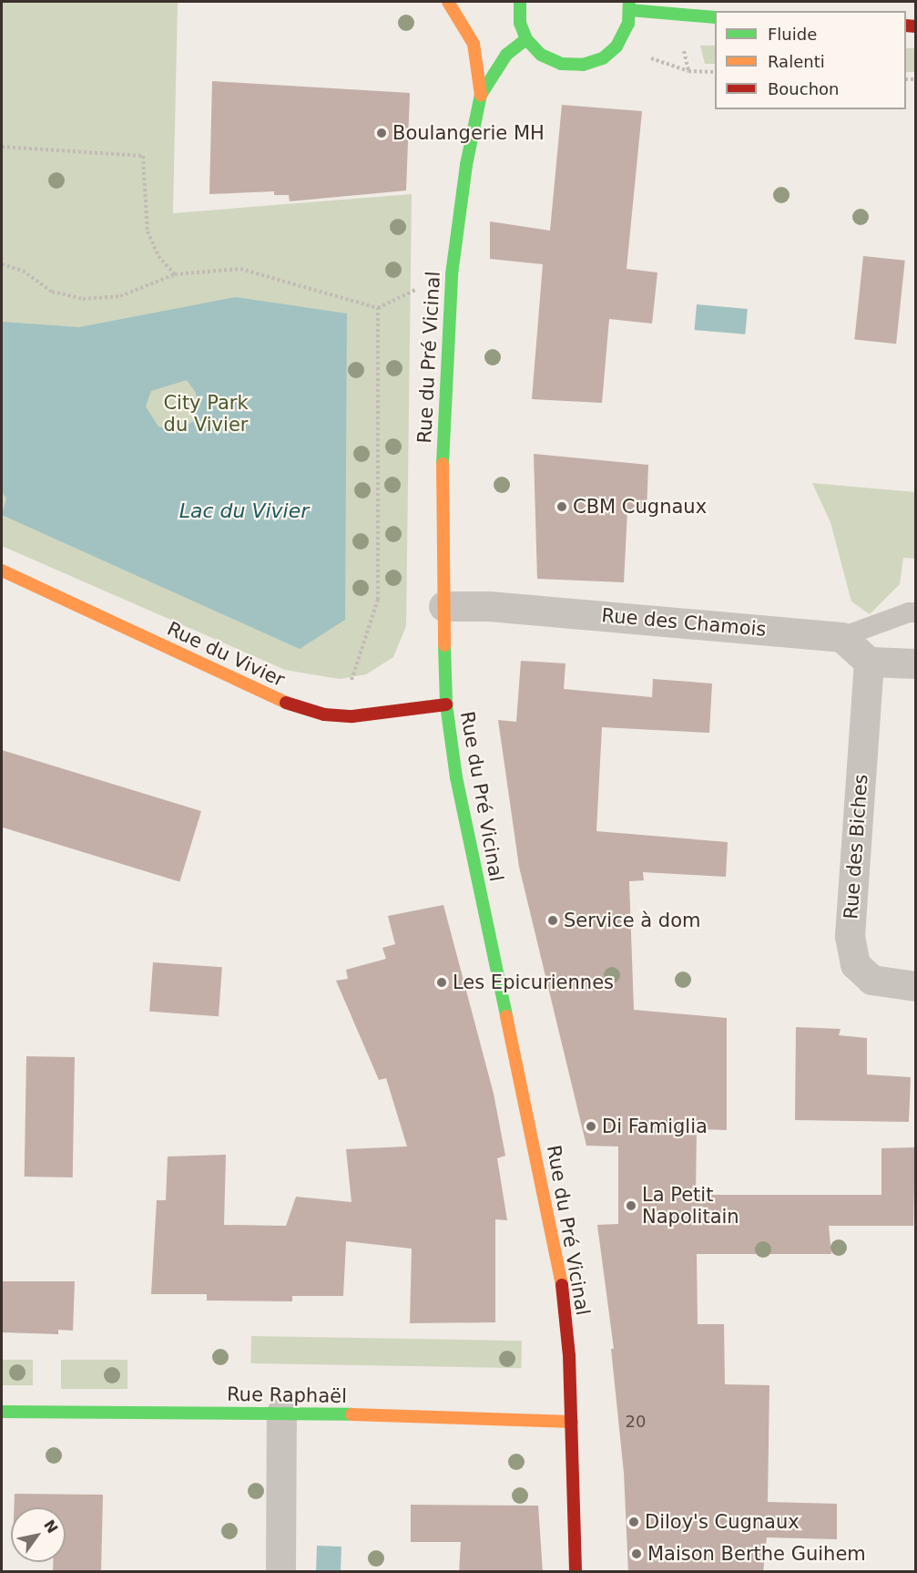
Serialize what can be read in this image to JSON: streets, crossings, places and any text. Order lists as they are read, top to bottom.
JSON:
{
  "streets": {
    "main road": ["Rue du Pré Vicinal", "Rue du Vivier", "Rue Raphaël"],
    "street": ["Rue des Chamois", "Rue des Biches"]
  },
  "crossings": [
    ["Rue du Pré Vicinal", "Rue des Chamois"],
    ["Rue du Pré Vicinal", "Rue du Vivier"],
    ["Rue du Pré Vicinal", "Rue Raphaël"]
  ],
  "water": ["Lac du Vivier"],
  "parks": ["City Park du Vivier"],
  "places": [
    "Boulangerie MH",
    "CBM Cugnaux",
    "Service à dom",
    "Les Epicuriennes",
    "Di Famiglia",
    "La Petit Napolitain",
    "Diloy's Cugnaux",
    "Maison Berthe Guihem"
  ],
  "house_numbers": ["20"],
  "legend": ["Fluide", "Ralenti", "Bouchon"],
  "north": "top right"
}
